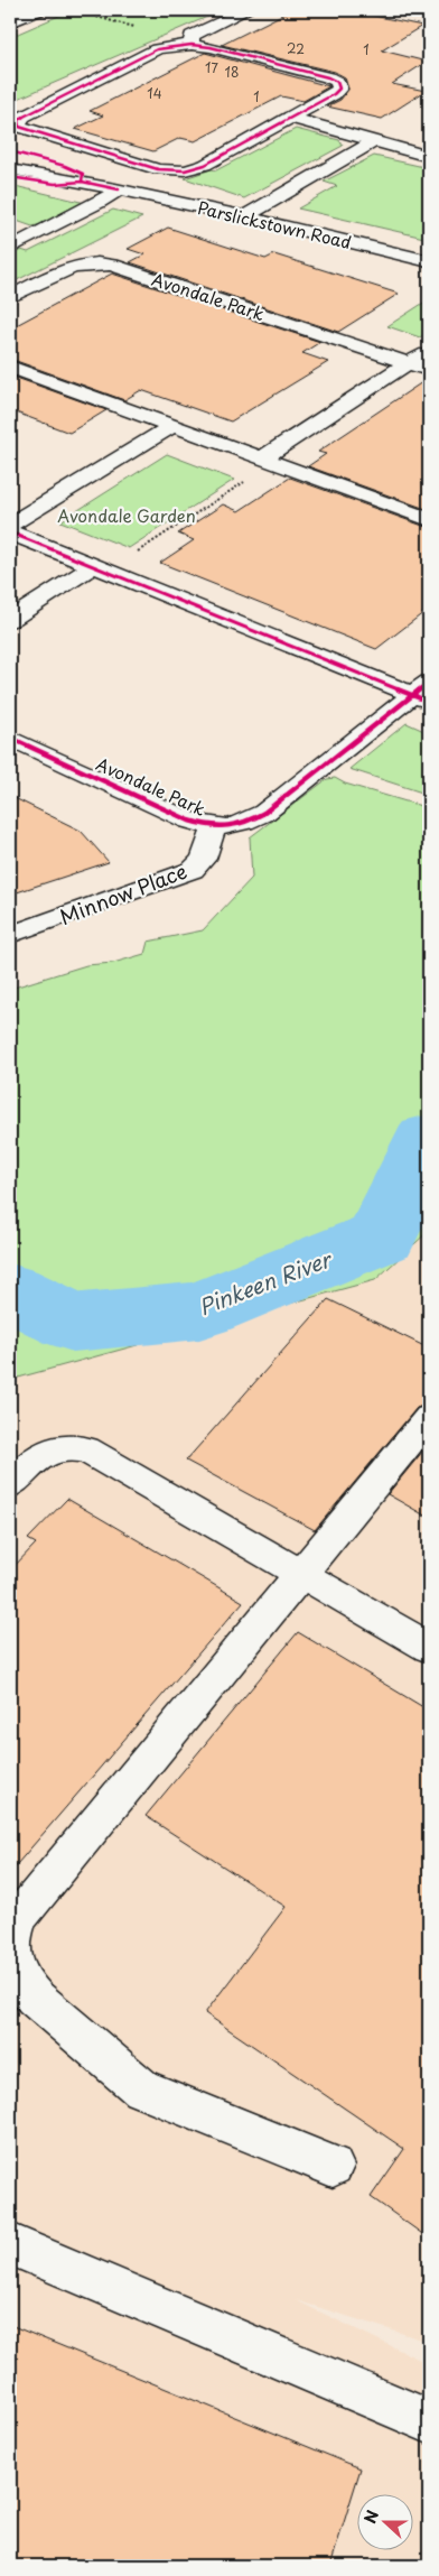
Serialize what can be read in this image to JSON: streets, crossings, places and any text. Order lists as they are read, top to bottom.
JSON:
{
  "streets": {
    "street": ["Parslickstown Road", "Avondale Park", "Minnow Place"]
  },
  "crossings": [
    ["Avondale Park", "Minnow Place"]
  ],
  "water": ["Pinkeen River"],
  "parks": ["Avondale Garden"],
  "house_numbers": [
    "22",
    "1",
    "17",
    "18",
    "14",
    "1"
  ],
  "north": "left"
}
